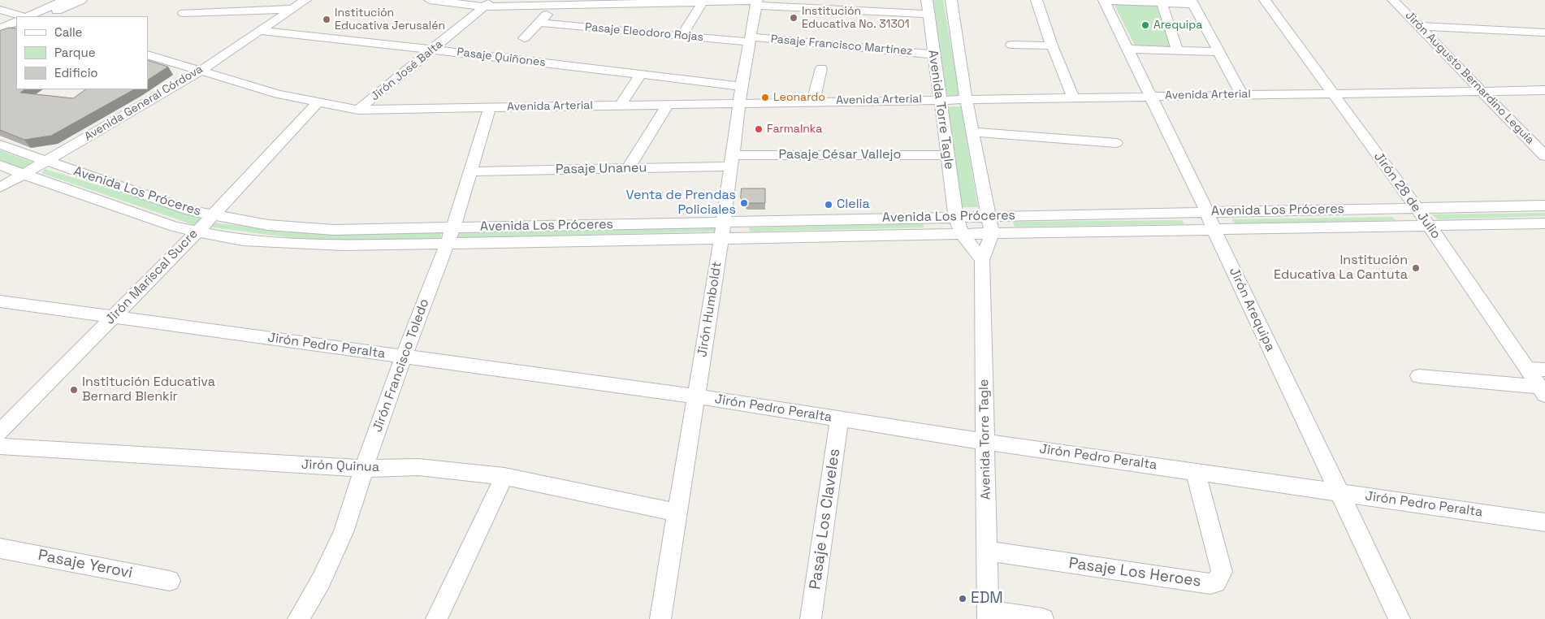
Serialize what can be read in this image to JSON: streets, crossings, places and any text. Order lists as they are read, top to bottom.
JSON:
{
  "streets": {
    "street": [
      "Pasaje Eleodoro Rojas",
      "Pasaje Francisco Martínez",
      "Pasaje Quiñones",
      "Jirón José Balta",
      "Jirón Augusto Bernardino Leguia",
      "Avenida Arterial",
      "Avenida General Córdova",
      "Avenida Torre Tagle",
      "Pasaje César Vallejo",
      "Pasaje Unaneu",
      "Avenida Los Próceres",
      "Jirón 28 de Julio",
      "Jirón Mariscal Sucre",
      "Jirón Humboldt",
      "Jirón Arequipa",
      "Jirón Pedro Peralta",
      "Jirón Francisco Toledo",
      "Jirón Quinua",
      "Pasaje Los Claveles",
      "Pasaje Yerovi",
      "Pasaje Los Heroes"
    ]
  },
  "crossings": [
    ["Pasaje Eleodoro Rojas", "Pasaje Francisco Martínez"],
    ["Pasaje Eleodoro Rojas", "Jirón Humboldt"],
    ["Pasaje Francisco Martínez", "Avenida Torre Tagle"],
    ["Pasaje Francisco Martínez", "Jirón Humboldt"],
    ["Pasaje Quiñones", "Jirón José Balta"],
    ["Pasaje Quiñones", "Avenida General Córdova"],
    ["Pasaje Quiñones", "Jirón Humboldt"],
    ["Jirón José Balta", "Avenida Arterial"],
    ["Jirón Augusto Bernardino Leguia", "Avenida Arterial"],
    ["Avenida Arterial", "Avenida General Córdova"],
    ["Avenida Arterial", "Avenida Torre Tagle"],
    ["Avenida Arterial", "Jirón 28 de Julio"],
    ["Avenida Arterial", "Jirón Mariscal Sucre"],
    ["Avenida Arterial", "Jirón Humboldt"],
    ["Avenida Arterial", "Jirón Arequipa"],
    ["Avenida Arterial", "Jirón Francisco Toledo"],
    ["Avenida General Córdova", "Avenida Los Próceres"],
    ["Avenida Torre Tagle", "Pasaje César Vallejo"],
    ["Avenida Torre Tagle", "Avenida Los Próceres"],
    ["Avenida Torre Tagle", "Jirón Pedro Peralta"],
    ["Avenida Torre Tagle", "Pasaje Los Heroes"],
    ["Pasaje César Vallejo", "Pasaje Unaneu"],
    ["Pasaje César Vallejo", "Jirón Humboldt"],
    ["Pasaje Unaneu", "Jirón Humboldt"],
    ["Pasaje Unaneu", "Jirón Francisco Toledo"],
    ["Avenida Los Próceres", "Jirón 28 de Julio"],
    ["Avenida Los Próceres", "Jirón Mariscal Sucre"],
    ["Avenida Los Próceres", "Jirón Humboldt"],
    ["Avenida Los Próceres", "Jirón Arequipa"],
    ["Avenida Los Próceres", "Jirón Francisco Toledo"],
    ["Jirón Mariscal Sucre", "Jirón Pedro Peralta"],
    ["Jirón Humboldt", "Jirón Pedro Peralta"],
    ["Jirón Humboldt", "Jirón Quinua"],
    ["Jirón Arequipa", "Jirón Pedro Peralta"],
    ["Jirón Pedro Peralta", "Jirón Francisco Toledo"],
    ["Jirón Pedro Peralta", "Pasaje Los Claveles"],
    ["Jirón Pedro Peralta", "Pasaje Los Heroes"],
    ["Jirón Francisco Toledo", "Jirón Quinua"]
  ],
  "places": [
    "Institución Educativa No. 31301",
    "Institución Educativa Jerusalén",
    "Arequipa",
    "Leonardo",
    "FarmaInka",
    "Venta de Prendas Policiales",
    "Clelia",
    "Institución Educativa La Cantuta",
    "Institución Educativa Bernard Blenkir",
    "EDM"
  ],
  "legend": ["Calle", "Parque", "Edificio"]
}
